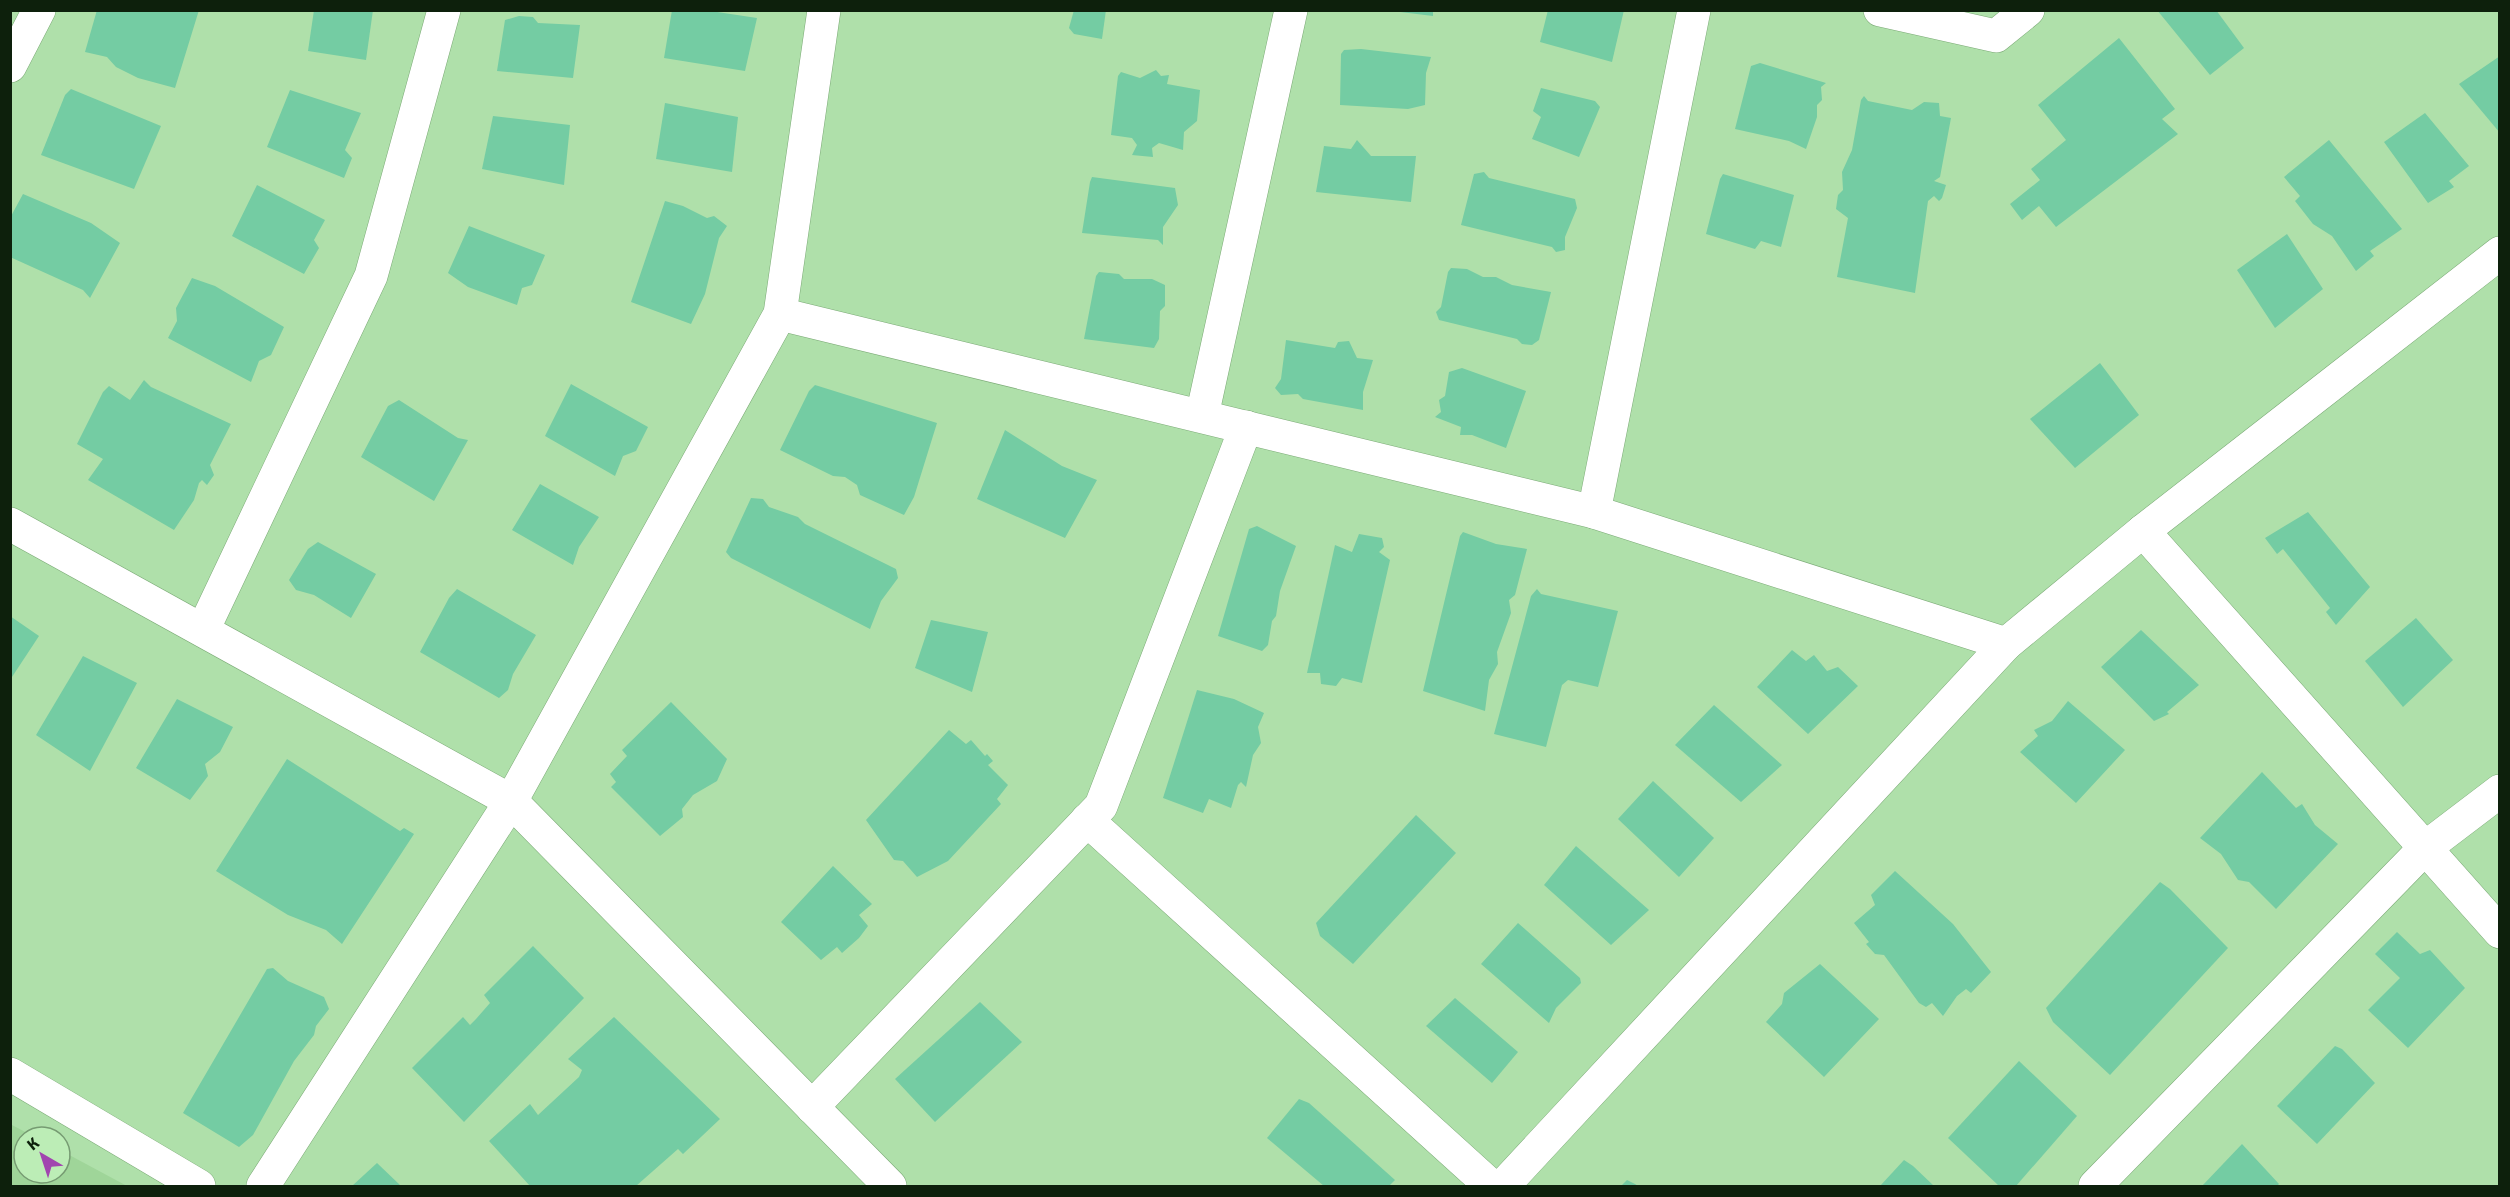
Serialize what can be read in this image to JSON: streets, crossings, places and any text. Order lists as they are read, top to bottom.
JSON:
{
  "north": "top left"
}
